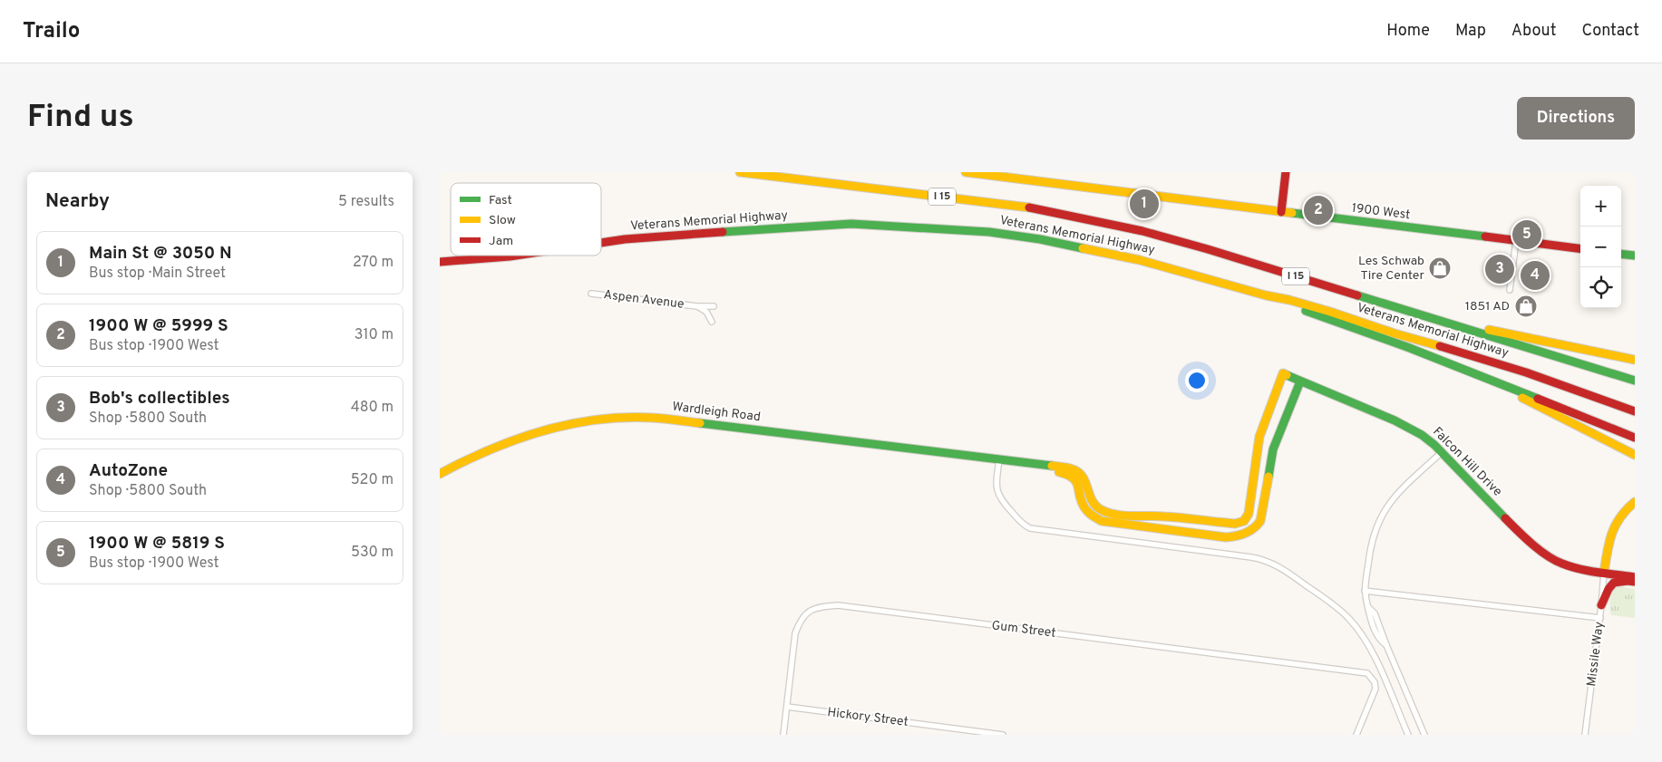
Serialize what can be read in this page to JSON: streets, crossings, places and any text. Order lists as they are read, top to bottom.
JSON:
{
  "streets": {
    "main road": [
      "I 15",
      "1900 West",
      "Veterans Memorial Highway",
      "Wardleigh Road",
      "Falcon Hill Drive"
    ],
    "street": [
      "Aspen Avenue",
      "Gum Street",
      "Missile Way",
      "Hickory Street"
    ]
  },
  "crossings": [
    ["Wardleigh Road", "Falcon Hill Drive"],
    ["Falcon Hill Drive", "Missile Way"],
    ["Gum Street", "Hickory Street"]
  ],
  "places": {
    "shop": ["Les Schwab Tire Center", "1851 AD"]
  },
  "legend": ["Fast", "Slow", "Jam"],
  "page": {
    "header": "Trailo",
    "nav": [
      "Home",
      "Map",
      "About",
      "Contact"
    ],
    "buttons": "Directions",
    "title": "Find us",
    "heading": ["Nearby", "5 results"],
    "map_buttons": ["+", "−"],
    "pins": [
      "1",
      "2",
      "5",
      "3",
      "4"
    ],
    "list": [
      {
        "mark": "1",
        "name": "Main St @ 3050 N",
        "note": "Bus stop · Main Street",
        "value": "270 m"
      },
      {
        "mark": "2",
        "name": "1900 W @ 5999 S",
        "note": "Bus stop · 1900 West",
        "value": "310 m"
      },
      {
        "mark": "3",
        "name": "Bob's collectibles",
        "note": "Shop · 5800 South",
        "value": "480 m"
      },
      {
        "mark": "4",
        "name": "AutoZone",
        "note": "Shop · 5800 South",
        "value": "520 m"
      },
      {
        "mark": "5",
        "name": "1900 W @ 5819 S",
        "note": "Bus stop · 1900 West",
        "value": "530 m"
      }
    ]
  }
}
